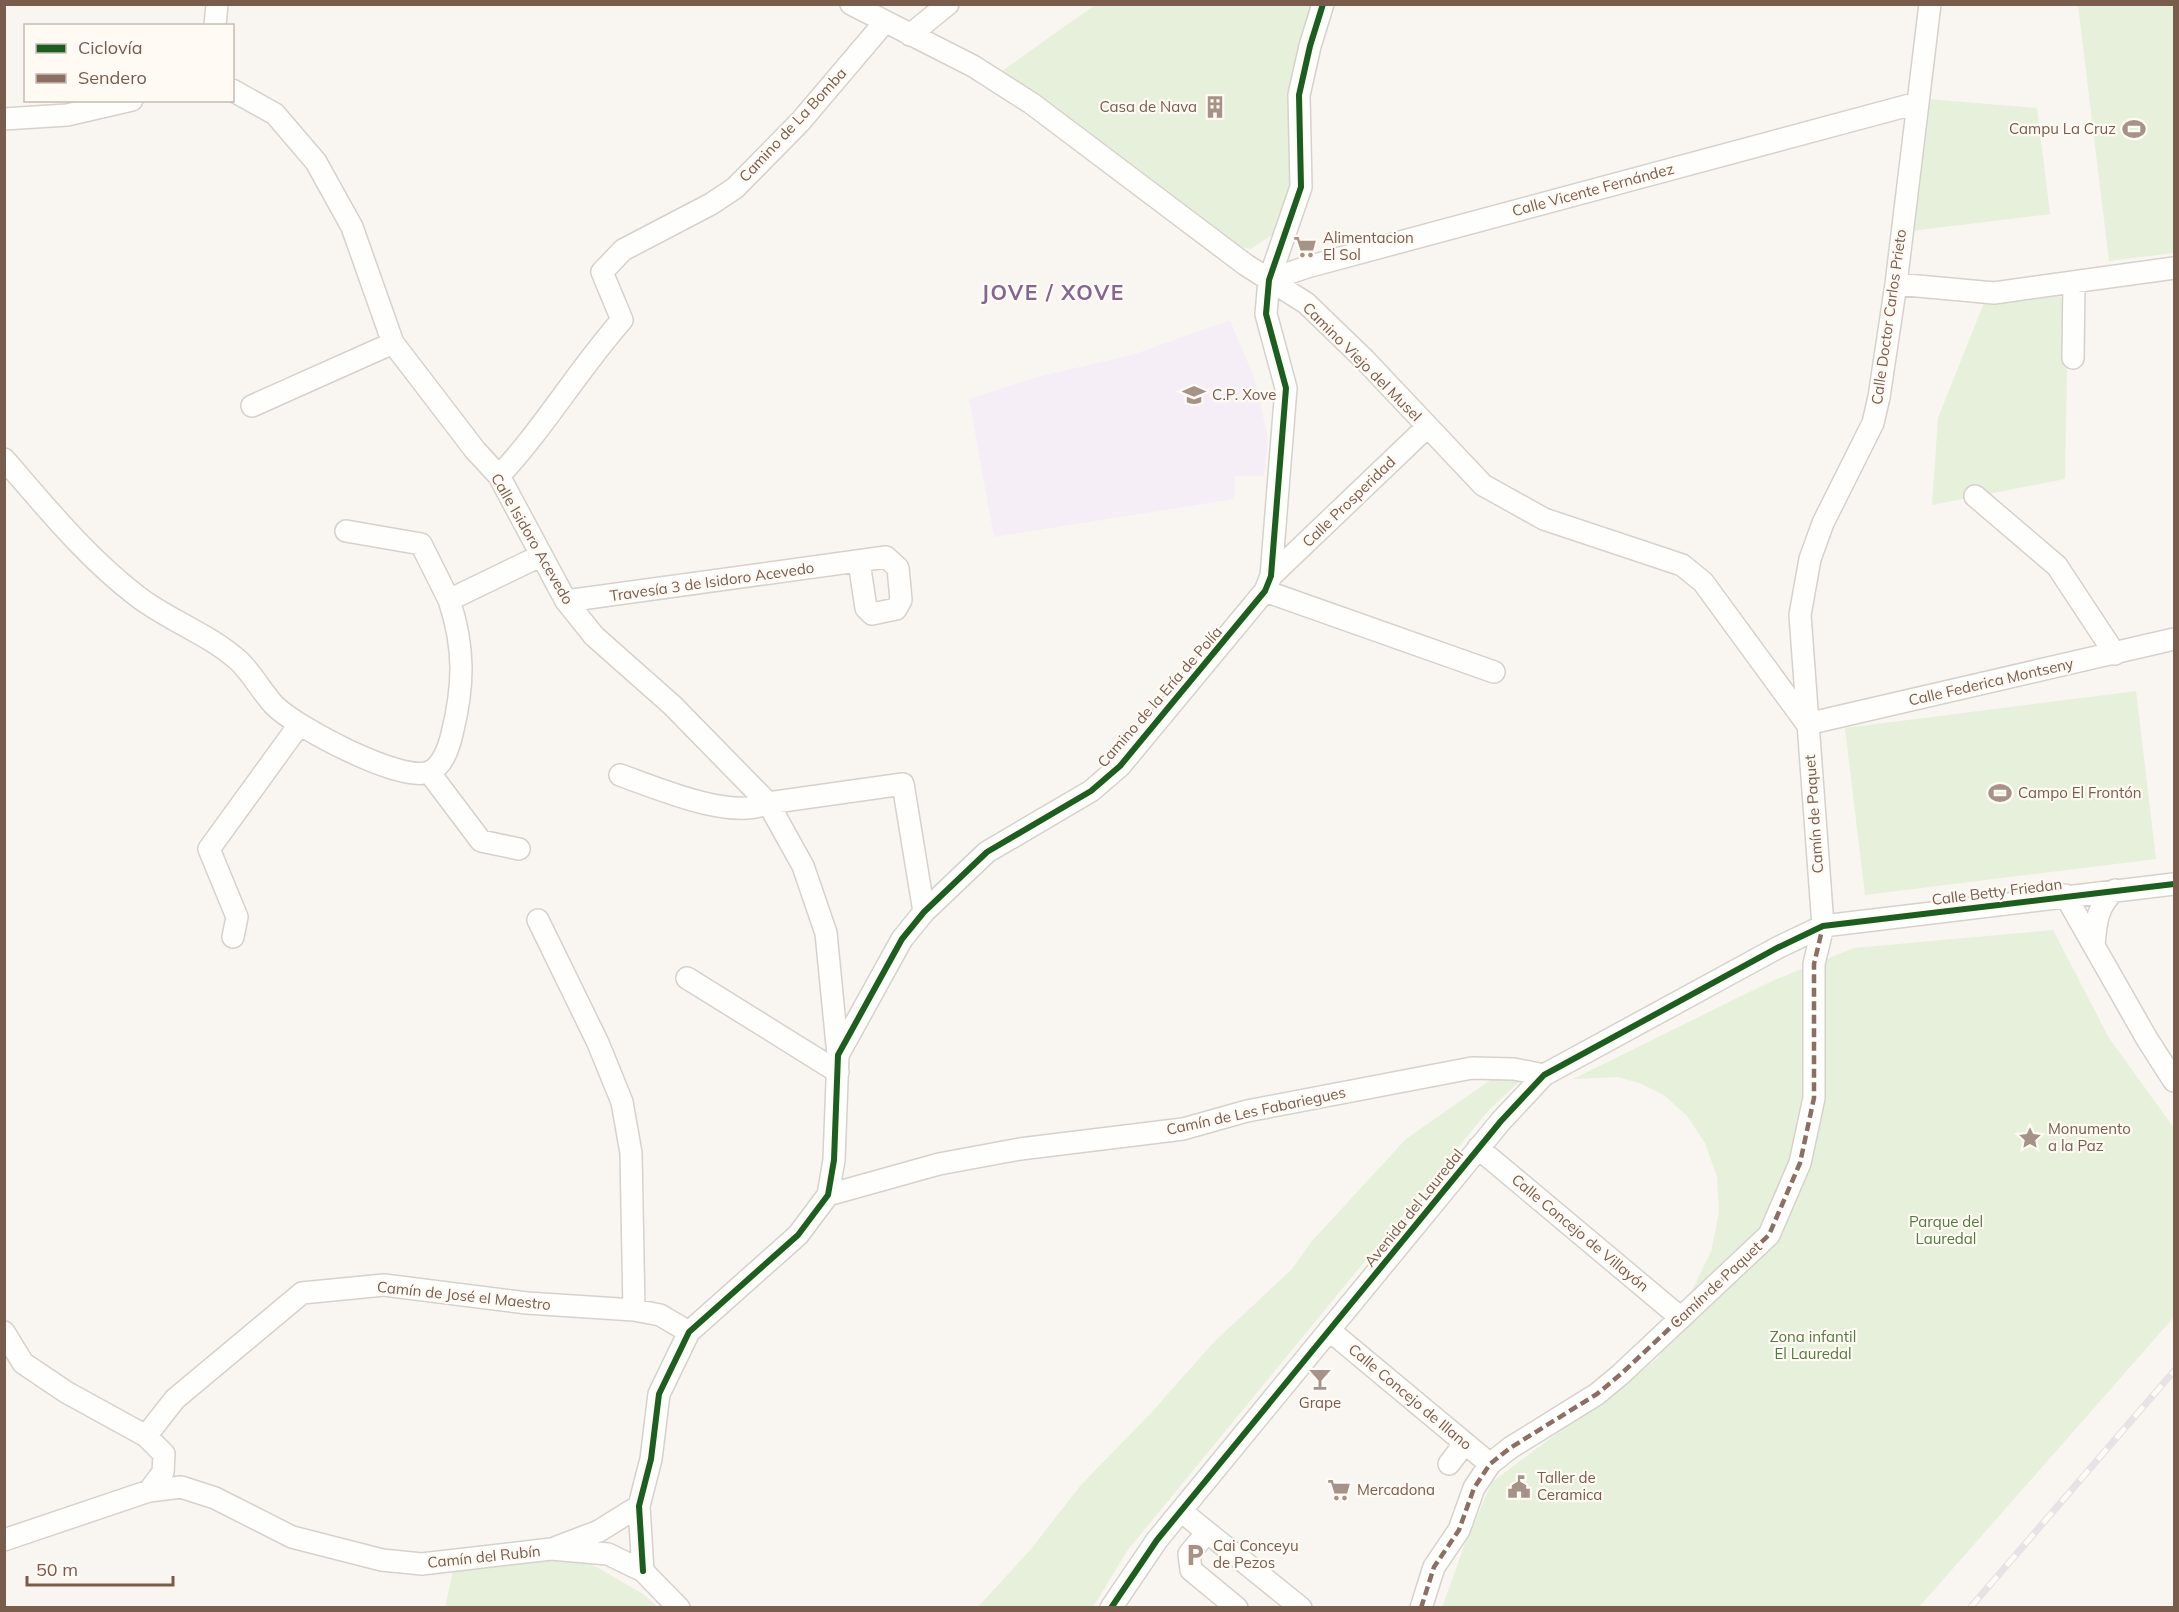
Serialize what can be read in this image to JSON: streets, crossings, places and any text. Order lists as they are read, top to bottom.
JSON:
{
  "streets": {
    "street": [
      "Camino de La Bomba",
      "Calle Vicente Fernández",
      "Calle Doctor Carlos Prieto",
      "Camino Viejo del Musel",
      "Calle Prosperidad",
      "Calle Isidoro Acevedo",
      "Travesía 3 de Isidoro Acevedo",
      "Calle Federica Montseny",
      "Camino de la Ería de Polía",
      "Camín de Paquet",
      "Calle Betty Friedan",
      "Camín de Les Fabariegues",
      "Avenida del Lauredal",
      "Calle Concejo de Villayón",
      "Camín de José el Maestro",
      "Calle Concejo de Illano",
      "Camín del Rubín"
    ]
  },
  "crossings": [
    ["Camino de La Bomba", "Camino Viejo del Musel"],
    ["Camino de La Bomba", "Calle Isidoro Acevedo"],
    ["Calle Vicente Fernández", "Calle Doctor Carlos Prieto"],
    ["Calle Vicente Fernández", "Camino Viejo del Musel"],
    ["Calle Doctor Carlos Prieto", "Camino Viejo del Musel"],
    ["Calle Doctor Carlos Prieto", "Calle Federica Montseny"],
    ["Calle Doctor Carlos Prieto", "Camín de Paquet"],
    ["Camino Viejo del Musel", "Calle Prosperidad"],
    ["Camino Viejo del Musel", "Calle Federica Montseny"],
    ["Camino Viejo del Musel", "Camín de Paquet"],
    ["Calle Prosperidad", "Camino de la Ería de Polía"],
    ["Calle Isidoro Acevedo", "Travesía 3 de Isidoro Acevedo"],
    ["Calle Isidoro Acevedo", "Camino de la Ería de Polía"],
    ["Calle Federica Montseny", "Camín de Paquet"],
    ["Camino de la Ería de Polía", "Camín de Les Fabariegues"],
    ["Camino de la Ería de Polía", "Camín de José el Maestro"],
    ["Camino de la Ería de Polía", "Camín del Rubín"],
    ["Camín de Paquet", "Calle Betty Friedan"],
    ["Camín de Paquet", "Avenida del Lauredal"],
    ["Camín de Paquet", "Calle Concejo de Villayón"],
    ["Camín de Paquet", "Calle Concejo de Illano"],
    ["Calle Betty Friedan", "Avenida del Lauredal"],
    ["Camín de Les Fabariegues", "Avenida del Lauredal"],
    ["Avenida del Lauredal", "Calle Concejo de Villayón"],
    ["Avenida del Lauredal", "Calle Concejo de Illano"]
  ],
  "districts": ["JOVE / XOVE"],
  "parks": ["Parque del Lauredal", "Zona infantil El Lauredal"],
  "places": {
    "building": ["Casa de Nava"],
    "sports": ["Campu La Cruz", "Campo El Frontón"],
    "supermarket": ["Alimentacion El Sol", "Mercadona"],
    "school or university": ["C.P. Xove"],
    "place": ["Monumento a la Paz"],
    "bar": ["Grape"],
    "public building": ["Taller de Ceramica"],
    "parking": ["Cai Conceyu de Pezos"]
  },
  "legend": ["Ciclovía", "Sendero"],
  "scale_bar": "50 m"
}
